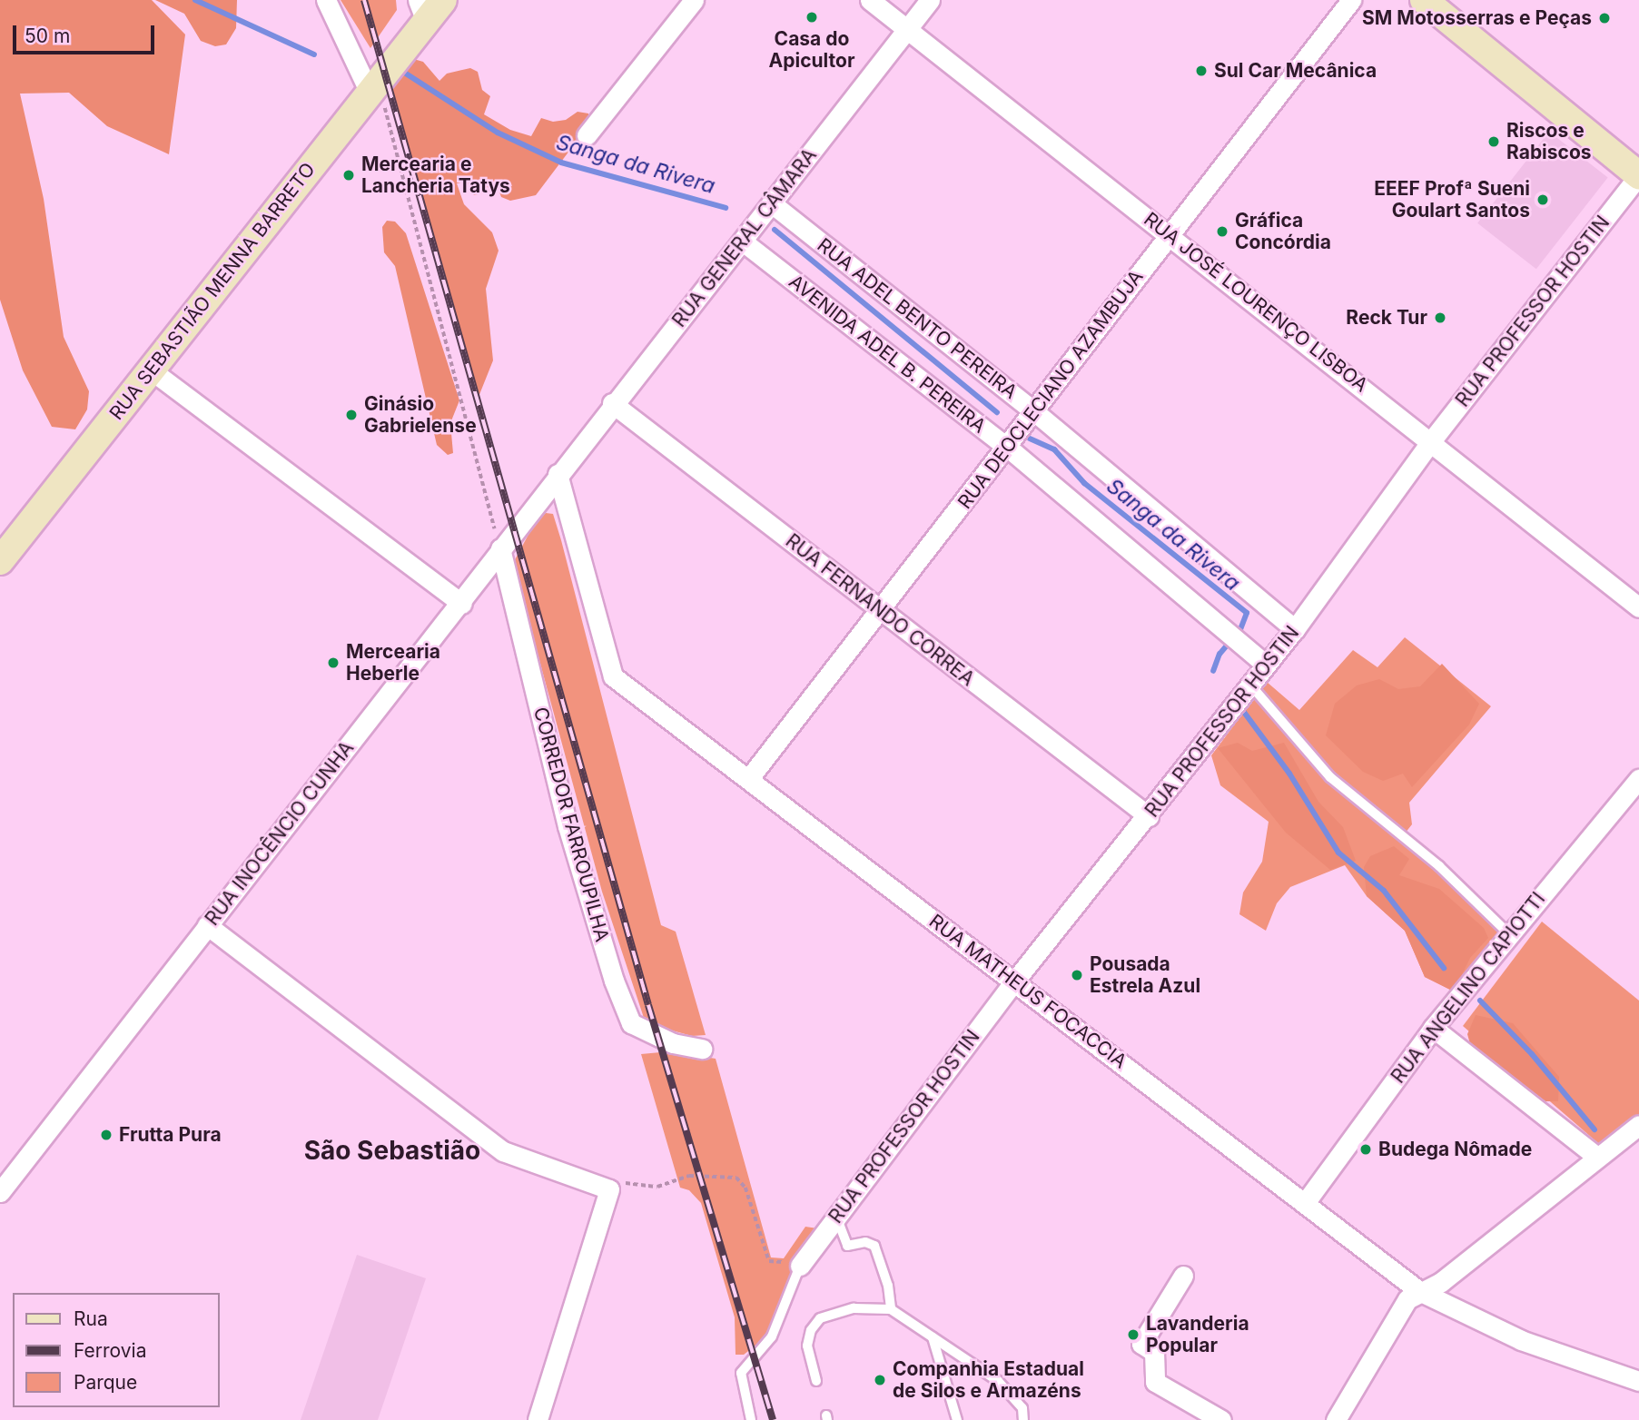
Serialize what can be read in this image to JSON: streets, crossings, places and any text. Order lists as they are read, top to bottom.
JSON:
{
  "streets": {
    "main road": ["RUA SEBASTIÃO MENNA BARRETO"],
    "street": [
      "RUA GENERAL CÂMARA",
      "RUA JOSÉ LOURENÇO LISBOA",
      "RUA PROFESSOR HOSTIN",
      "RUA ADEL BENTO PEREIRA",
      "AVENIDA ADEL B. PEREIRA",
      "RUA DEOCLECIANO AZAMBUJA",
      "RUA FERNANDO CORREA",
      "CORREDOR FARROUPILHA",
      "RUA INOCÊNCIO CUNHA",
      "RUA ANGELINO CAPIOTTI",
      "RUA MATHEUS FOCACCIA"
    ]
  },
  "crossings": [
    ["RUA GENERAL CÂMARA", "RUA JOSÉ LOURENÇO LISBOA"],
    ["RUA GENERAL CÂMARA", "RUA ADEL BENTO PEREIRA"],
    ["RUA GENERAL CÂMARA", "AVENIDA ADEL B. PEREIRA"],
    ["RUA GENERAL CÂMARA", "RUA FERNANDO CORREA"],
    ["RUA GENERAL CÂMARA", "RUA INOCÊNCIO CUNHA"],
    ["RUA GENERAL CÂMARA", "RUA MATHEUS FOCACCIA"],
    ["RUA JOSÉ LOURENÇO LISBOA", "RUA PROFESSOR HOSTIN"],
    ["RUA JOSÉ LOURENÇO LISBOA", "RUA DEOCLECIANO AZAMBUJA"],
    ["RUA PROFESSOR HOSTIN", "RUA ADEL BENTO PEREIRA"],
    ["RUA PROFESSOR HOSTIN", "AVENIDA ADEL B. PEREIRA"],
    ["RUA PROFESSOR HOSTIN", "RUA FERNANDO CORREA"],
    ["RUA PROFESSOR HOSTIN", "RUA MATHEUS FOCACCIA"],
    ["RUA ADEL BENTO PEREIRA", "RUA DEOCLECIANO AZAMBUJA"],
    ["AVENIDA ADEL B. PEREIRA", "RUA DEOCLECIANO AZAMBUJA"],
    ["RUA DEOCLECIANO AZAMBUJA", "RUA FERNANDO CORREA"],
    ["RUA DEOCLECIANO AZAMBUJA", "RUA MATHEUS FOCACCIA"],
    ["CORREDOR FARROUPILHA", "RUA INOCÊNCIO CUNHA"],
    ["RUA INOCÊNCIO CUNHA", "RUA MATHEUS FOCACCIA"],
    ["RUA ANGELINO CAPIOTTI", "RUA MATHEUS FOCACCIA"]
  ],
  "districts": ["São Sebastião"],
  "water": ["Sanga da Rivera"],
  "places": [
    "Casa do Apicultor",
    "SM Motosserras e Peças",
    "Sul Car Mecânica",
    "Riscos e Rabiscos",
    "Mercearia e Lancheria Tatys",
    "EEEF Profª Sueni Goulart Santos",
    "Gráfica Concórdia",
    "Reck Tur",
    "Ginásio Gabrielense",
    "Mercearia Heberle",
    "Pousada Estrela Azul",
    "Frutta Pura",
    "Budega Nômade",
    "Lavanderia Popular",
    "Companhia Estadual de Silos e Armazéns"
  ],
  "legend": ["Rua", "Ferrovia", "Parque"],
  "scale_bar": "50 m"
}
